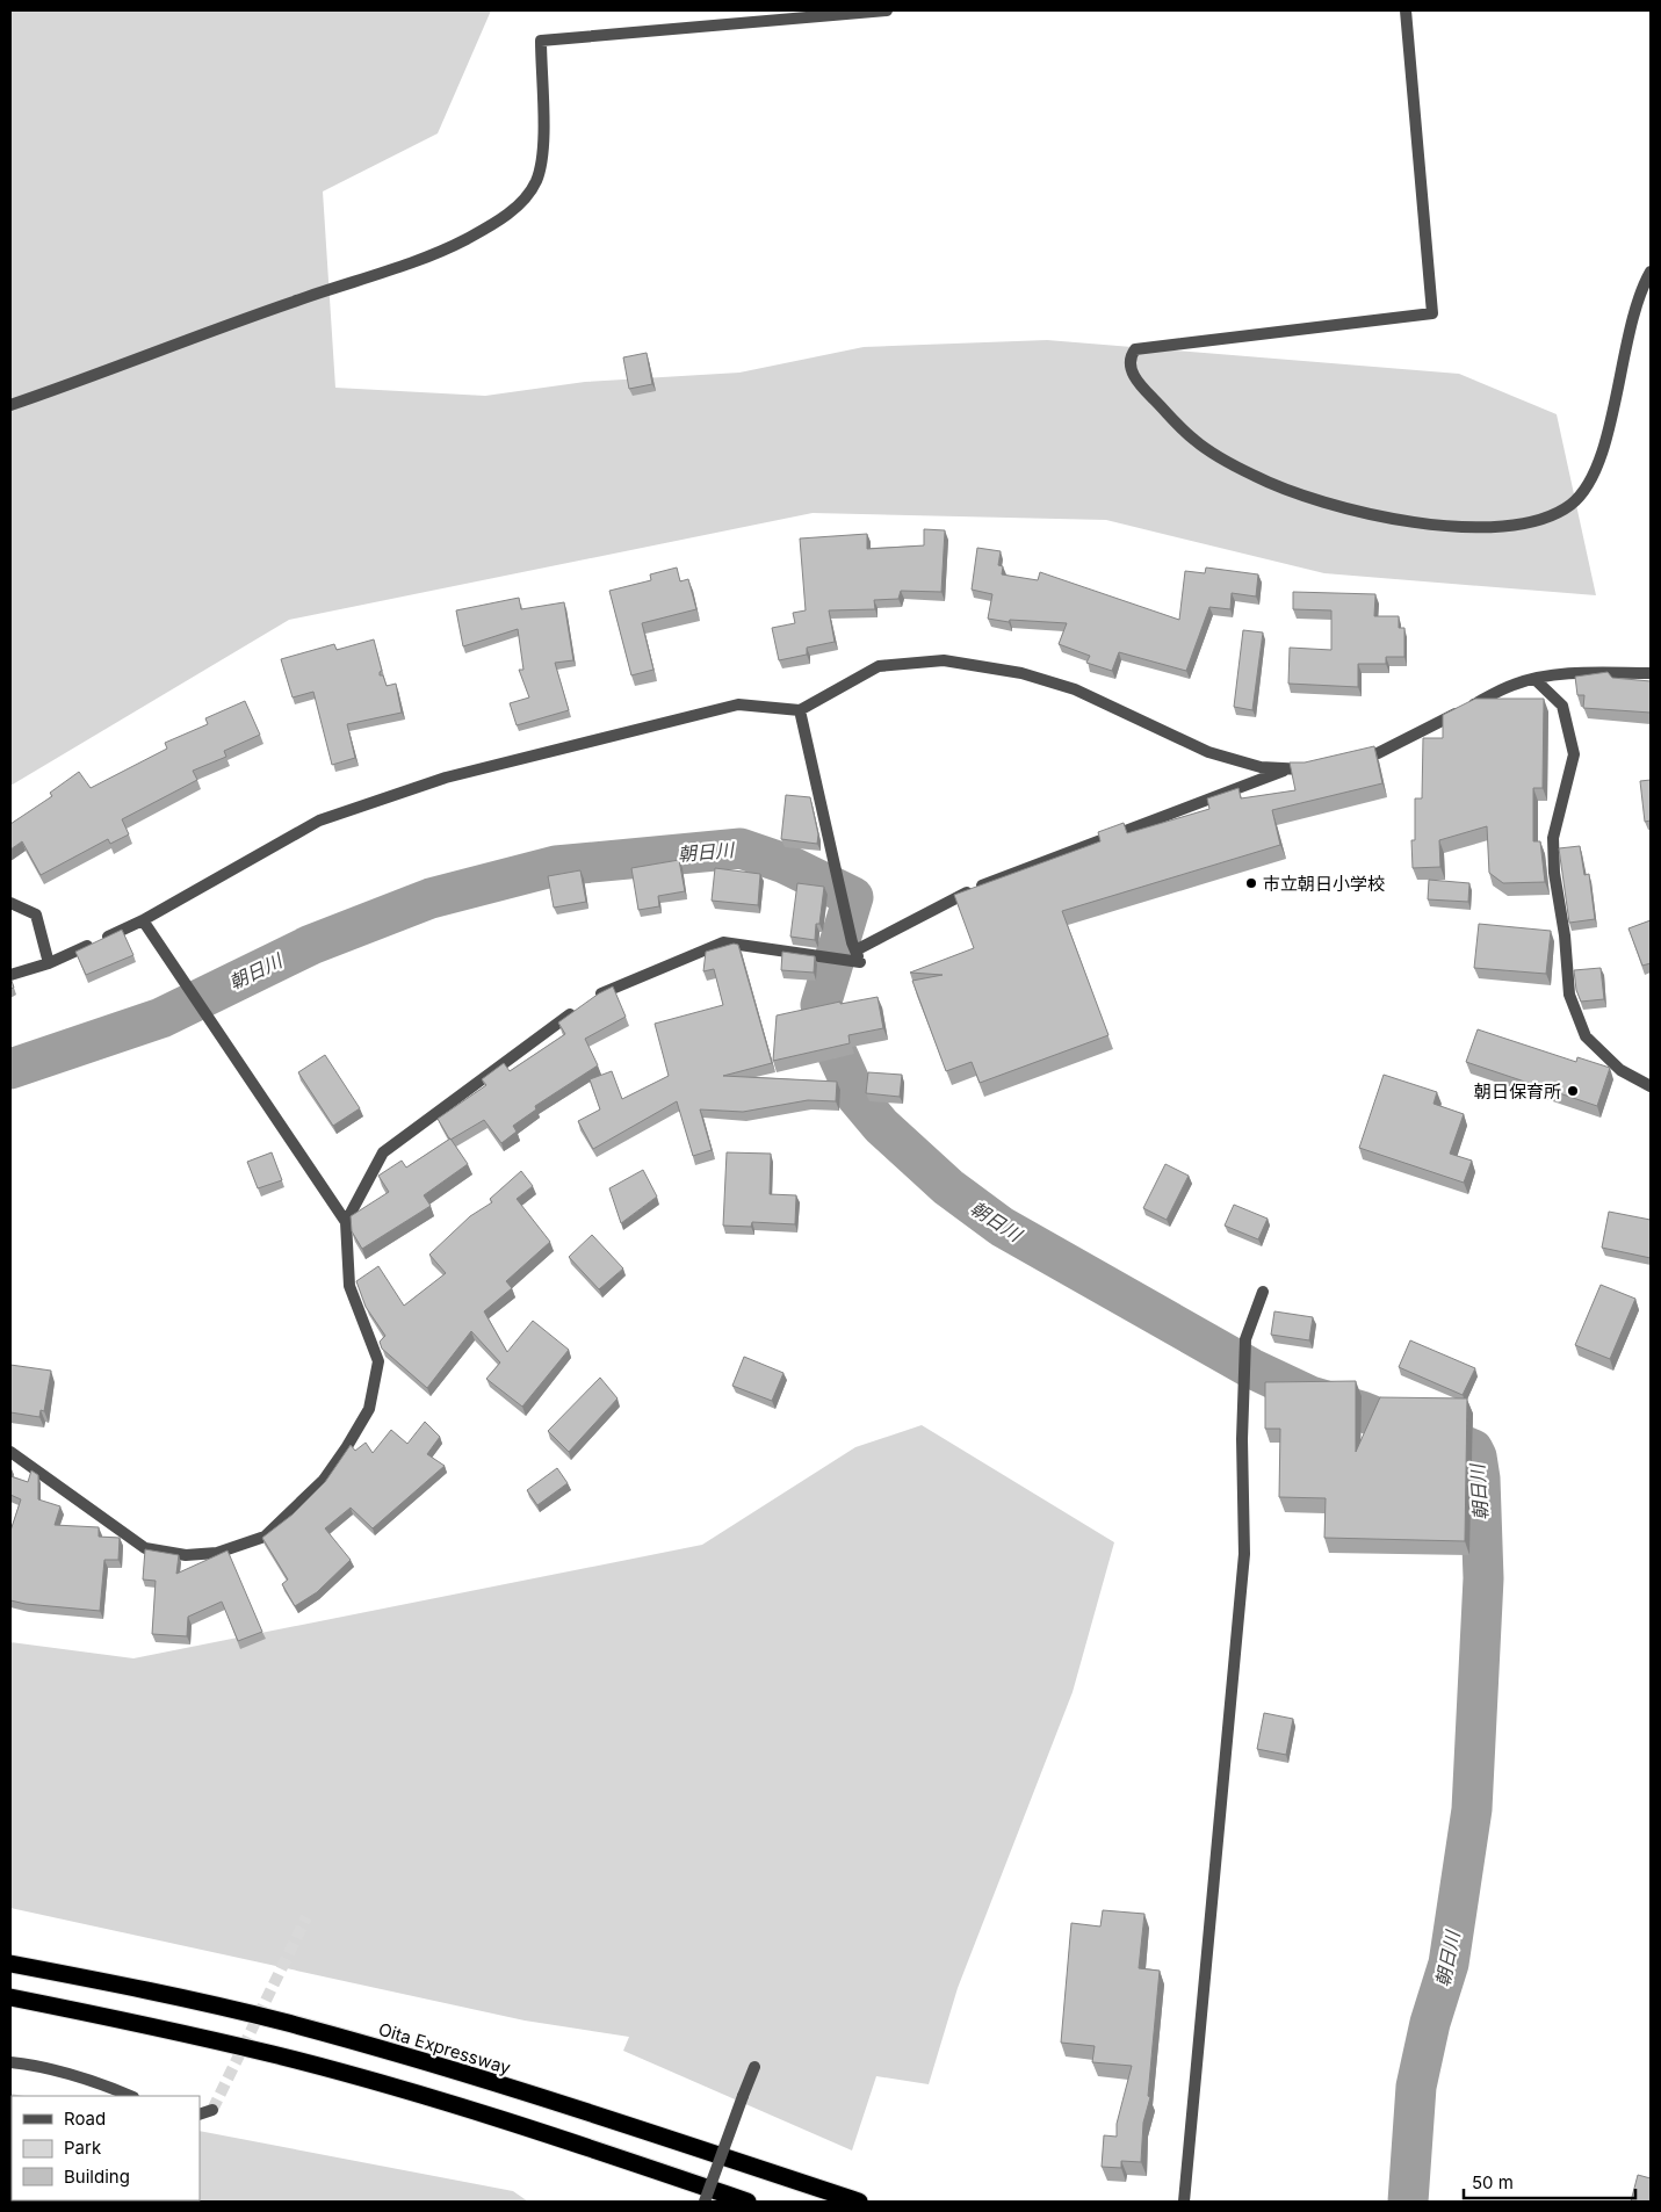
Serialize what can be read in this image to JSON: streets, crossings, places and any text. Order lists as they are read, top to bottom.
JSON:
{
  "streets": {
    "highway": ["Oita Expressway"]
  },
  "water": ["朝日川"],
  "places": ["市立朝日小学校", "朝日保育所"],
  "legend": ["Road", "Park", "Building"],
  "scale_bar": "50 m"
}
